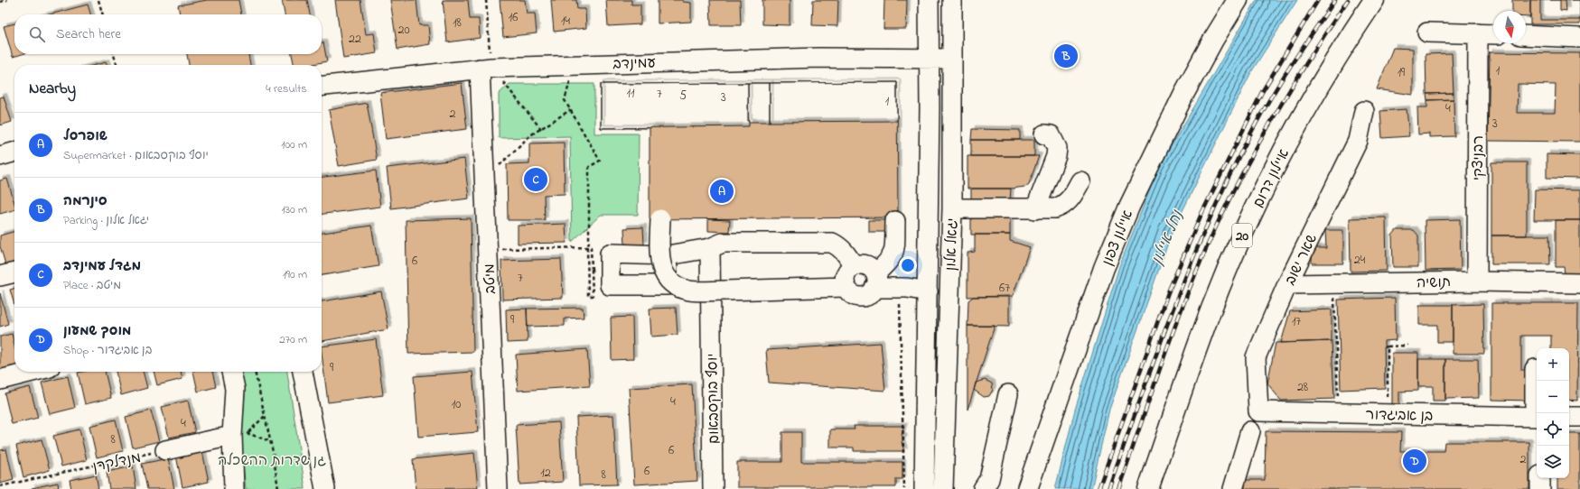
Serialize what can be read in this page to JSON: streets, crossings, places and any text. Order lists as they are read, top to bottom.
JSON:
{
  "streets": {
    "highway": ["איילון דרום", "20", "איילון צפון"],
    "street": [
      "עמינדב",
      "רבניצקי",
      "יגאל אלון",
      "שאר ישוב",
      "מיטב",
      "תושיה",
      "יוסף בוקסבאום",
      "בן אביגדור"
    ],
    "path": ["מנדלקרן"]
  },
  "crossings": [
    ["עמינדב", "יגאל אלון"],
    ["עמינדב", "מיטב"],
    ["רבניצקי", "תושיה"],
    ["שאר ישוב", "תושיה"],
    ["שאר ישוב", "בן אביגדור"]
  ],
  "water": ["נחל איילון"],
  "parks": ["גן שדרות ההשכלה"],
  "house_numbers": [
    "16",
    "14",
    "18",
    "20",
    "22",
    "1",
    "19",
    "11",
    "7",
    "5",
    "3",
    "1",
    "4",
    "2",
    "3",
    "24",
    "6",
    "7",
    "67",
    "9",
    "17",
    "9",
    "28",
    "4",
    "10",
    "4",
    "8",
    "6",
    "2",
    "6",
    "12",
    "8"
  ],
  "north": "bottom",
  "page": {
    "search": "Search here",
    "pins": [
      "B",
      "C",
      "A",
      "D"
    ],
    "heading": ["Nearby", "4 results"],
    "list": [
      {
        "mark": "A",
        "name": "שופרסל",
        "note": "Supermarket · יוסף בוקסבאום",
        "value": "100 m"
      },
      {
        "mark": "B",
        "name": "סינרמה",
        "note": "Parking · יגאל אלון",
        "value": "130 m"
      },
      {
        "mark": "C",
        "name": "מגדל עמינדב",
        "note": "Place · מיטב",
        "value": "190 m"
      },
      {
        "mark": "D",
        "name": "מוסך שמעון",
        "note": "Shop · בן אביגדור",
        "value": "270 m"
      }
    ],
    "map_buttons": ["+", "−"]
  }
}
